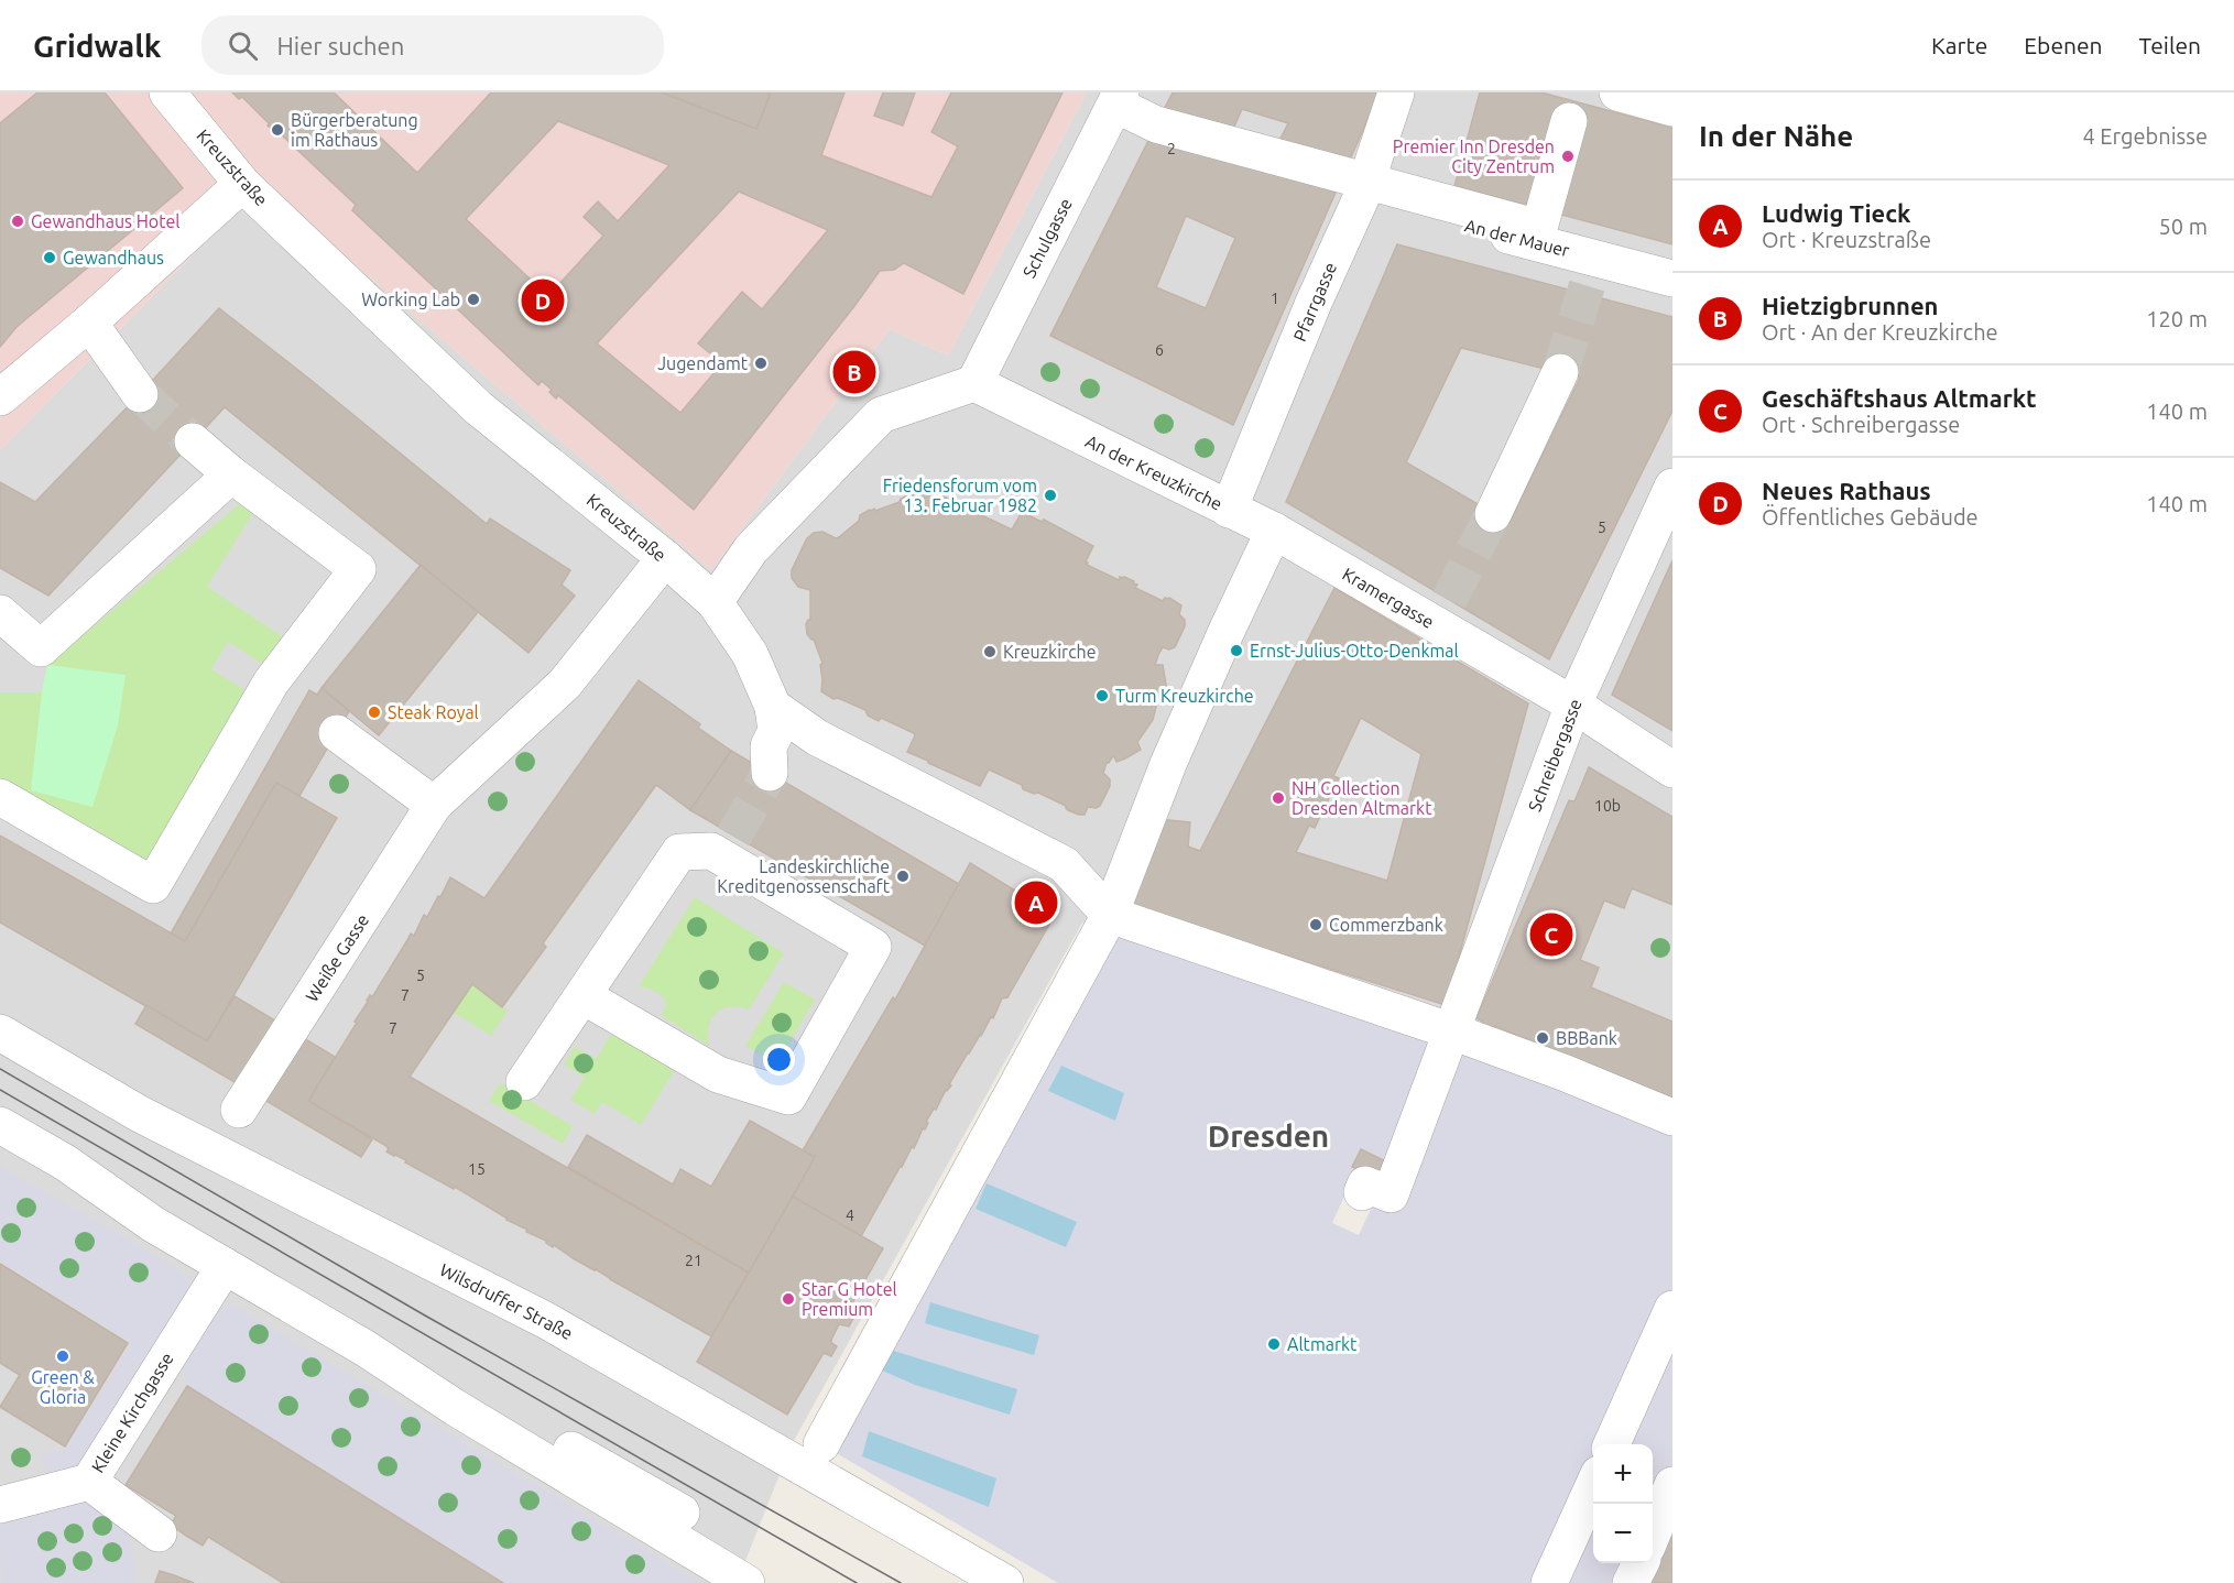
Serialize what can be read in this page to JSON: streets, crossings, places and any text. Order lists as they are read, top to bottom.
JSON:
{
  "streets": {
    "street": [
      "Kreuzstraße",
      "Schulgasse",
      "An der Mauer",
      "Pfarrgasse",
      "An der Kreuzkirche",
      "Kramergasse",
      "Schreibergasse",
      "Weiße Gasse",
      "Wilsdruffer Straße",
      "Kleine Kirchgasse"
    ]
  },
  "crossings": [
    ["Kreuzstraße", "Weiße Gasse"],
    ["Schulgasse", "An der Kreuzkirche"],
    ["An der Mauer", "Pfarrgasse"],
    ["Pfarrgasse", "An der Kreuzkirche"],
    ["An der Kreuzkirche", "Kramergasse"],
    ["Kramergasse", "Schreibergasse"]
  ],
  "districts": ["Dresden"],
  "places": [
    "Bürgerberatung im Rathaus",
    "Premier Inn Dresden City Zentrum",
    "Gewandhaus Hotel",
    "Gewandhaus",
    "Working Lab",
    "Jugendamt",
    "Friedensforum vom 13. Februar 1982",
    "Ernst-Julius-Otto-Denkmal",
    "Kreuzkirche",
    "Turm Kreuzkirche",
    "Steak Royal",
    "NH Collection Dresden Altmarkt",
    "Landeskirchliche Kreditgenossenschaft",
    "Commerzbank",
    "BBBank",
    "Star G Hotel Premium",
    "Altmarkt",
    "Green & Gloria"
  ],
  "house_numbers": [
    "2",
    "1",
    "6",
    "5",
    "10b",
    "5",
    "7",
    "7",
    "15",
    "4",
    "21"
  ],
  "page": {
    "header": "Gridwalk",
    "search": "Hier suchen",
    "nav": ["Karte", "Ebenen", "Teilen"],
    "heading": ["In der Nähe", "4 Ergebnisse"],
    "list": [
      {
        "mark": "A",
        "name": "Ludwig Tieck",
        "note": "Ort · Kreuzstraße",
        "value": "50 m"
      },
      {
        "mark": "B",
        "name": "Hietzigbrunnen",
        "note": "Ort · An der Kreuzkirche",
        "value": "120 m"
      },
      {
        "mark": "C",
        "name": "Geschäftshaus Altmarkt",
        "note": "Ort · Schreibergasse",
        "value": "140 m"
      },
      {
        "mark": "D",
        "name": "Neues Rathaus",
        "note": "Öffentliches Gebäude",
        "value": "140 m"
      }
    ],
    "pins": [
      "D",
      "B",
      "A",
      "C"
    ],
    "map_buttons": ["+", "−"]
  }
}
